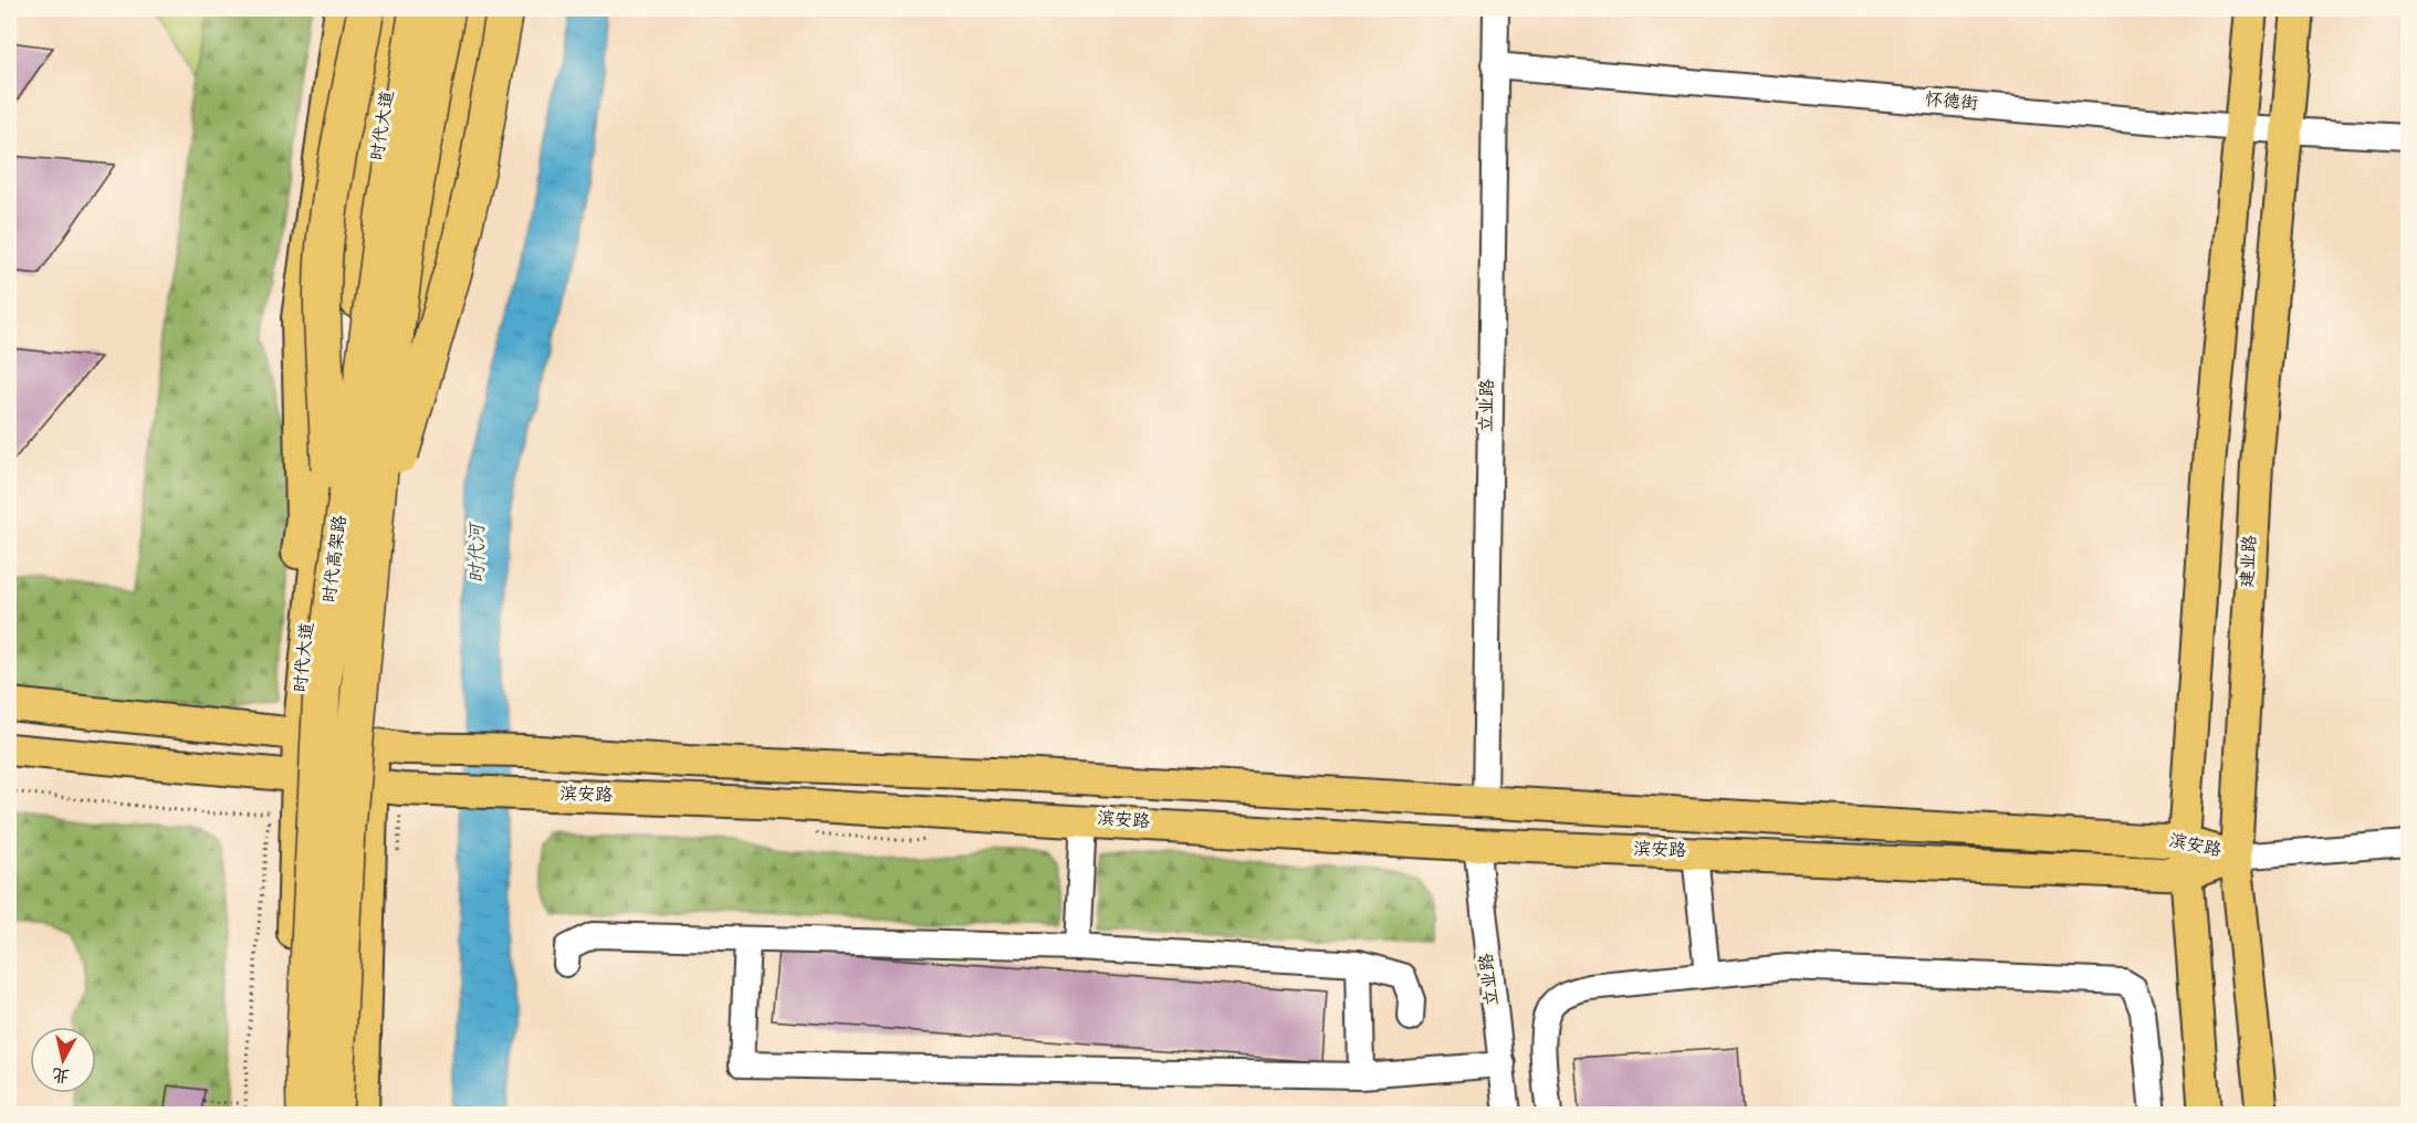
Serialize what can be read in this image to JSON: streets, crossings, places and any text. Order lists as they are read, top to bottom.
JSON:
{
  "streets": {
    "highway": ["时代高架路"],
    "main road": ["时代大道", "建业路", "滨安路"],
    "street": ["怀德街", "立业路"]
  },
  "crossings": [
    ["怀德街", "立业路"],
    ["怀德街", "建业路"],
    ["时代大道", "滨安路"],
    ["立业路", "滨安路"],
    ["建业路", "滨安路"]
  ],
  "water": ["时代河"],
  "north": "bottom"
}
